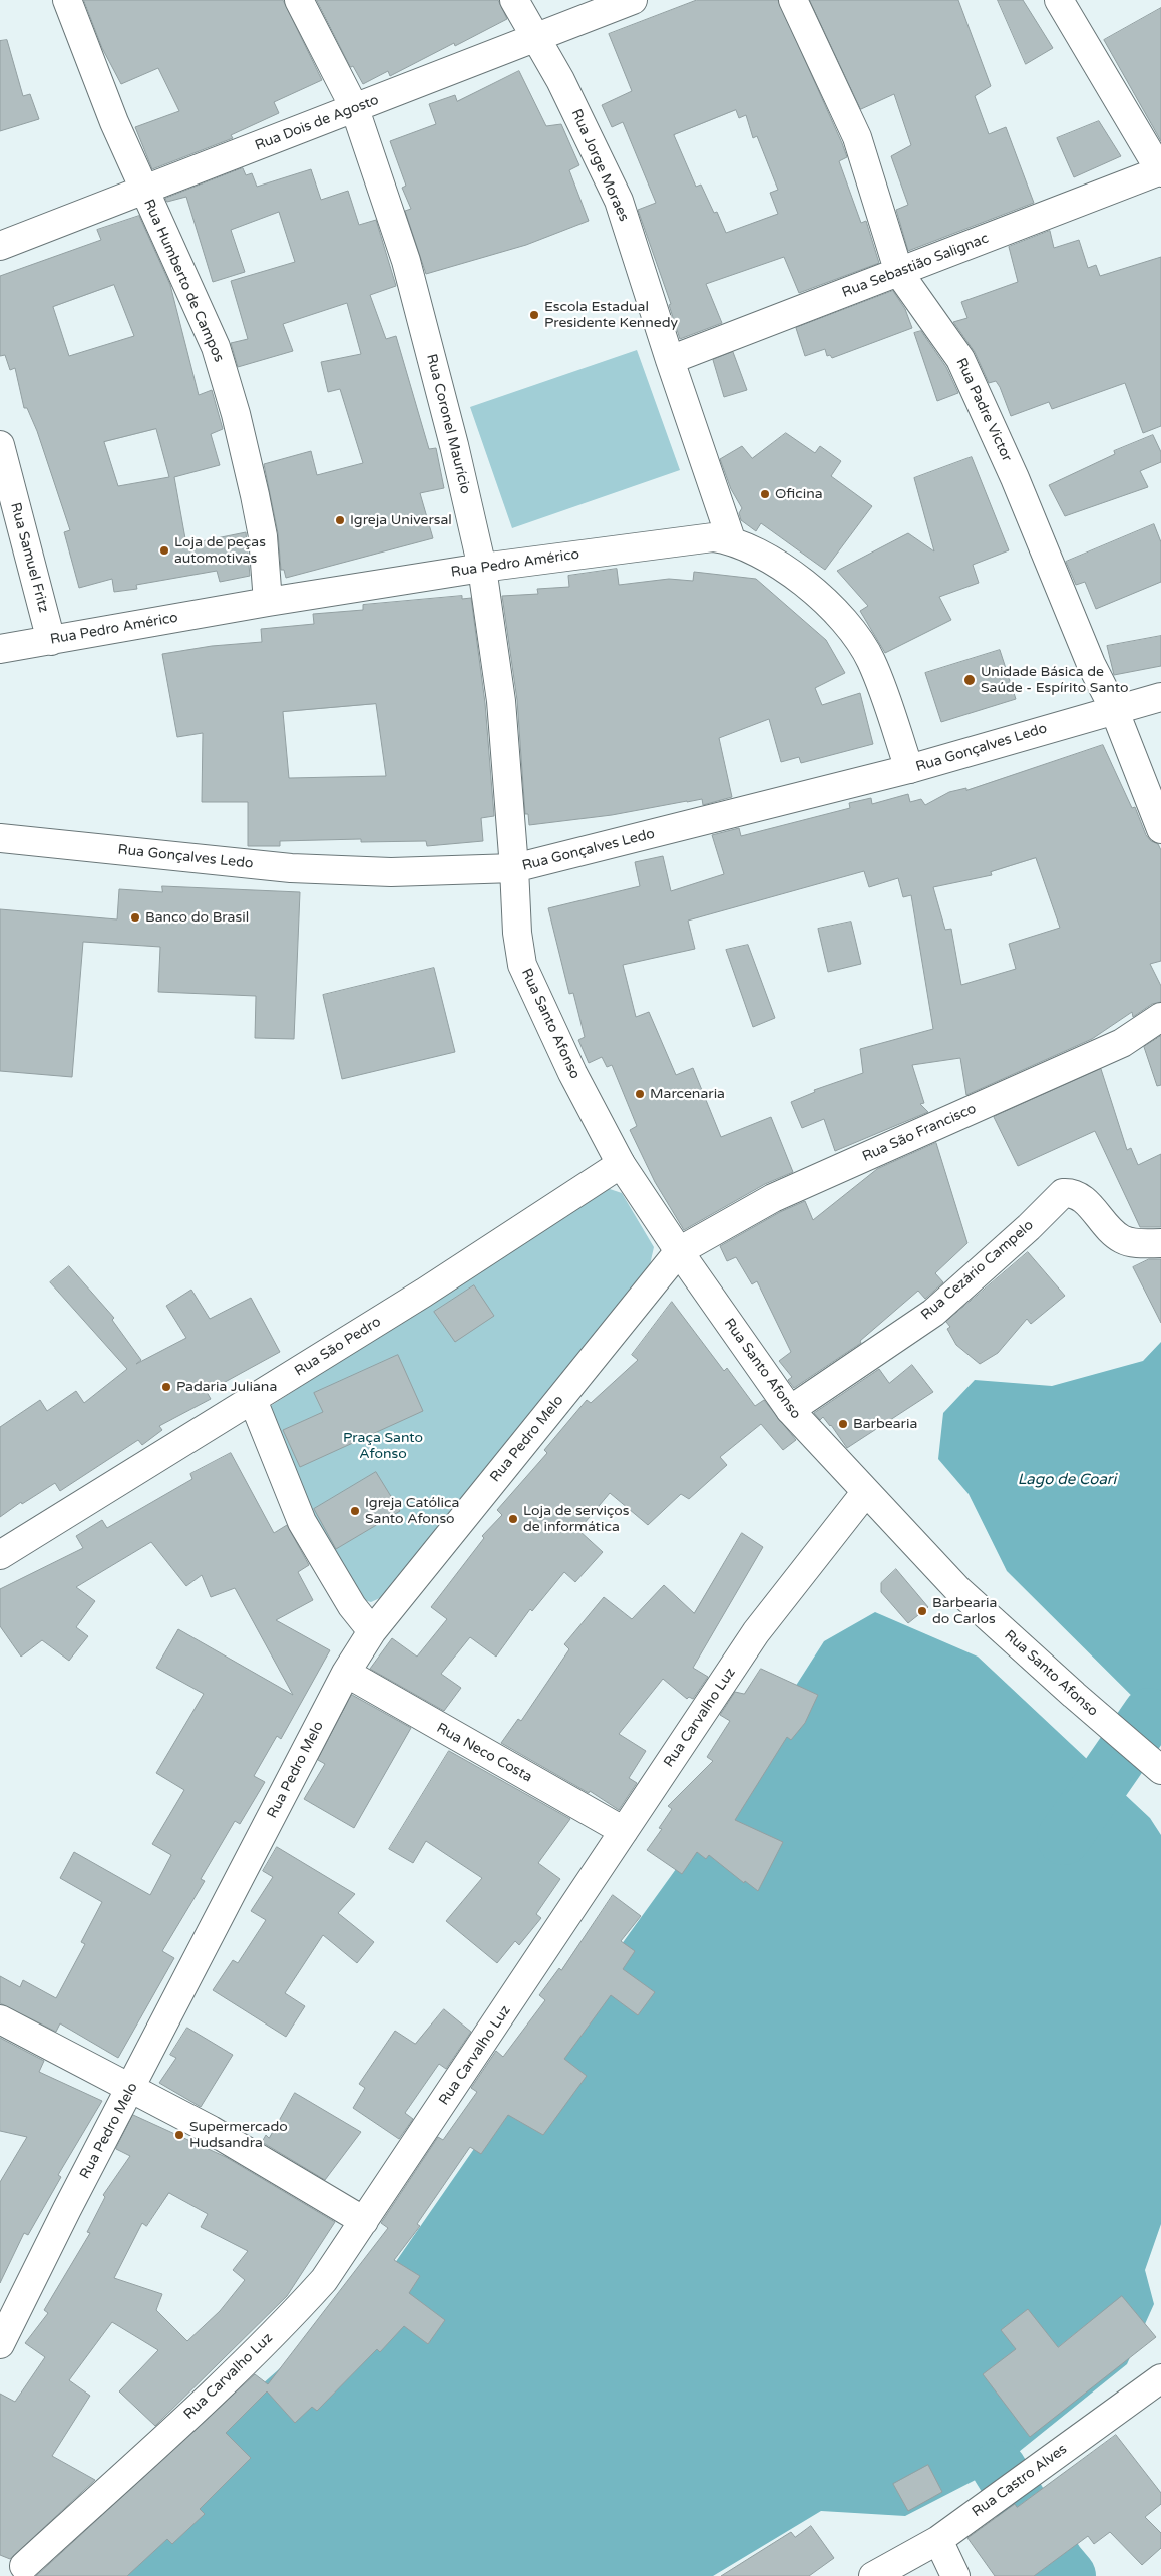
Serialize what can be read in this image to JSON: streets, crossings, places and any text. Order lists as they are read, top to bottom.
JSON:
{
  "streets": {
    "street": [
      "Rua Dois de Agosto",
      "Rua Jorge Moraes",
      "Rua Sebastião Salignac",
      "Rua Humberto de Campos",
      "Rua Padre Victor",
      "Rua Coronel Maurício",
      "Rua Samuel Fritz",
      "Rua Pedro Américo",
      "Rua Gonçalves Ledo",
      "Rua Santo Afonso",
      "Rua São Francisco",
      "Rua Cezário Campelo",
      "Rua São Pedro",
      "Rua Pedro Melo",
      "Rua Carvalho Luz",
      "Rua Neco Costa",
      "Rua Castro Alves"
    ]
  },
  "crossings": [
    ["Rua Dois de Agosto", "Rua Jorge Moraes"],
    ["Rua Dois de Agosto", "Rua Humberto de Campos"],
    ["Rua Dois de Agosto", "Rua Coronel Maurício"],
    ["Rua Jorge Moraes", "Rua Sebastião Salignac"],
    ["Rua Jorge Moraes", "Rua Pedro Américo"],
    ["Rua Sebastião Salignac", "Rua Padre Victor"],
    ["Rua Humberto de Campos", "Rua Pedro Américo"],
    ["Rua Padre Victor", "Rua Gonçalves Ledo"],
    ["Rua Coronel Maurício", "Rua Pedro Américo"],
    ["Rua Coronel Maurício", "Rua Gonçalves Ledo"],
    ["Rua Coronel Maurício", "Rua Santo Afonso"],
    ["Rua Samuel Fritz", "Rua Pedro Américo"],
    ["Rua Pedro Américo", "Rua Gonçalves Ledo"],
    ["Rua Gonçalves Ledo", "Rua Santo Afonso"],
    ["Rua Santo Afonso", "Rua São Francisco"],
    ["Rua Santo Afonso", "Rua Cezário Campelo"],
    ["Rua Santo Afonso", "Rua São Pedro"],
    ["Rua Santo Afonso", "Rua Pedro Melo"],
    ["Rua Santo Afonso", "Rua Carvalho Luz"],
    ["Rua São Francisco", "Rua Pedro Melo"],
    ["Rua Pedro Melo", "Rua Neco Costa"],
    ["Rua Carvalho Luz", "Rua Neco Costa"]
  ],
  "water": ["Lago de Coari"],
  "parks": ["Praça Santo Afonso"],
  "places": [
    "Escola Estadual Presidente Kennedy",
    "Oficina",
    "Igreja Universal",
    "Loja de peças automotivas",
    "Unidade Básica de Saúde - Espírito Santo",
    "Banco do Brasil",
    "Marcenaria",
    "Padaria Juliana",
    "Barbearia",
    "Igreja Católica Santo Afonso",
    "Loja de serviços de informática",
    "Barbearia do Carlos",
    "Supermercado Hudsandra"
  ]
}
